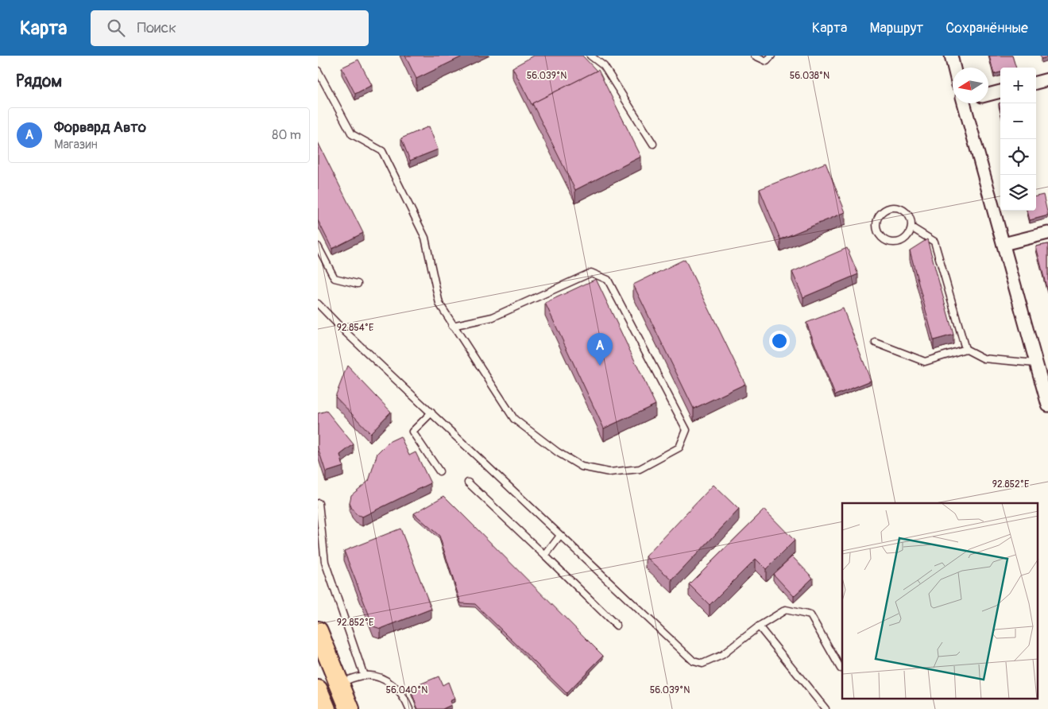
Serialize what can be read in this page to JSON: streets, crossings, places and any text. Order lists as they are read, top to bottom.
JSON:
{
  "north": "left",
  "page": {
    "header": "Карта",
    "search": "Поиск",
    "nav": ["Карта", "Маршрут", "Сохранённые"],
    "heading": "Рядом",
    "map_buttons": ["+", "−"],
    "list": [
      {
        "mark": "A",
        "name": "Форвард Авто",
        "note": "Магазин",
        "value": "80 m"
      }
    ],
    "pins": "A"
  },
  "coordinates": [
    "56.039°N",
    "56.038°N",
    "92.854°E",
    "92.852°E",
    "56.040°N"
  ]
}
